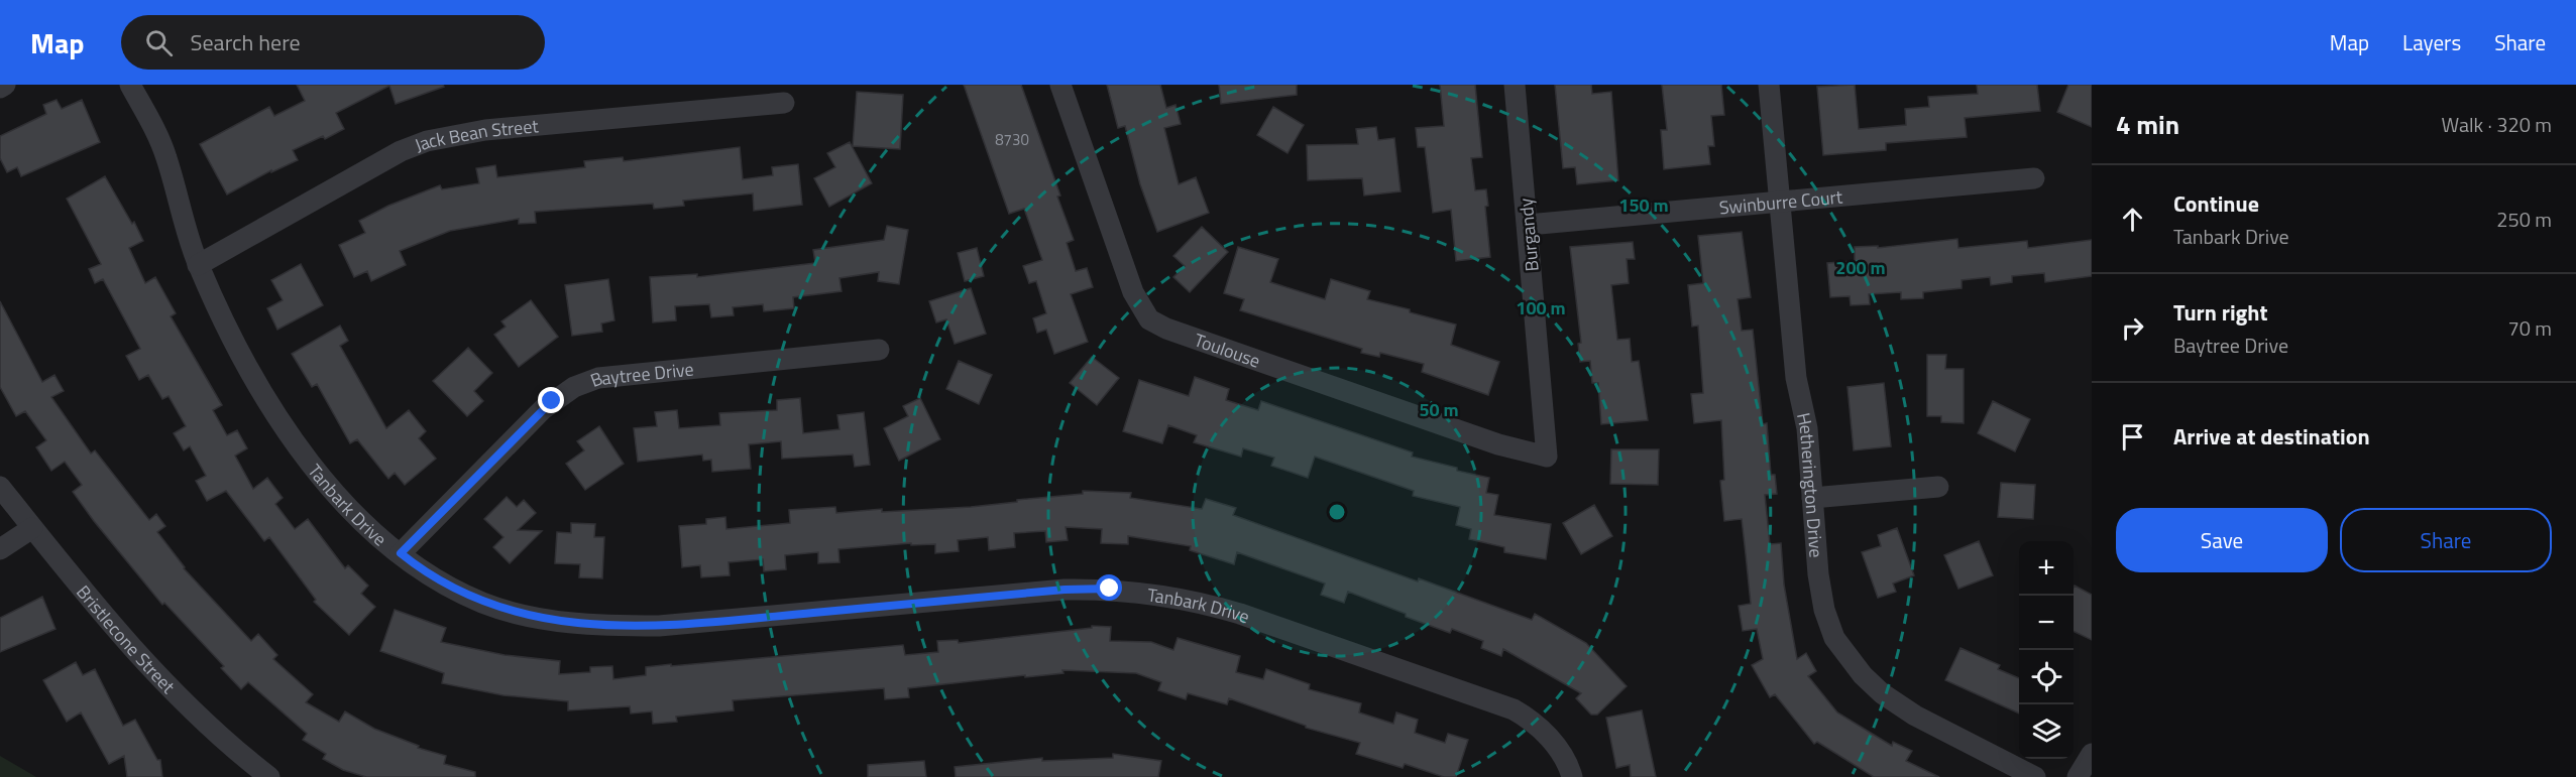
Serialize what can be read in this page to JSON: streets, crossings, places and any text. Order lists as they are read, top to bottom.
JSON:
{
  "streets": {
    "street": [
      "Jack Bean Street",
      "Swinburre Court",
      "Burgandy",
      "Toulouse",
      "Baytree Drive",
      "Hetherington Drive",
      "Tanbark Drive",
      "Bristlecone Street"
    ]
  },
  "crossings": [
    ["Jack Bean Street", "Tanbark Drive"],
    ["Swinburre Court", "Burgandy"],
    ["Swinburre Court", "Hetherington Drive"],
    ["Burgandy", "Toulouse"],
    ["Baytree Drive", "Tanbark Drive"]
  ],
  "house_numbers": ["8730"],
  "page": {
    "header": "Map",
    "search": "Search here",
    "nav": ["Map", "Layers", "Share"],
    "heading": ["4 min", "Walk · 320 m"],
    "list": [
      ["Continue", "Tanbark Drive", "250 m"],
      ["Turn right", "Baytree Drive", "70 m"],
      "Arrive at destination"
    ],
    "buttons": ["Save", "Share"],
    "map_buttons": ["+", "−"]
  },
  "rings": [
    "150 m",
    "200 m",
    "100 m",
    "50 m"
  ]
}
